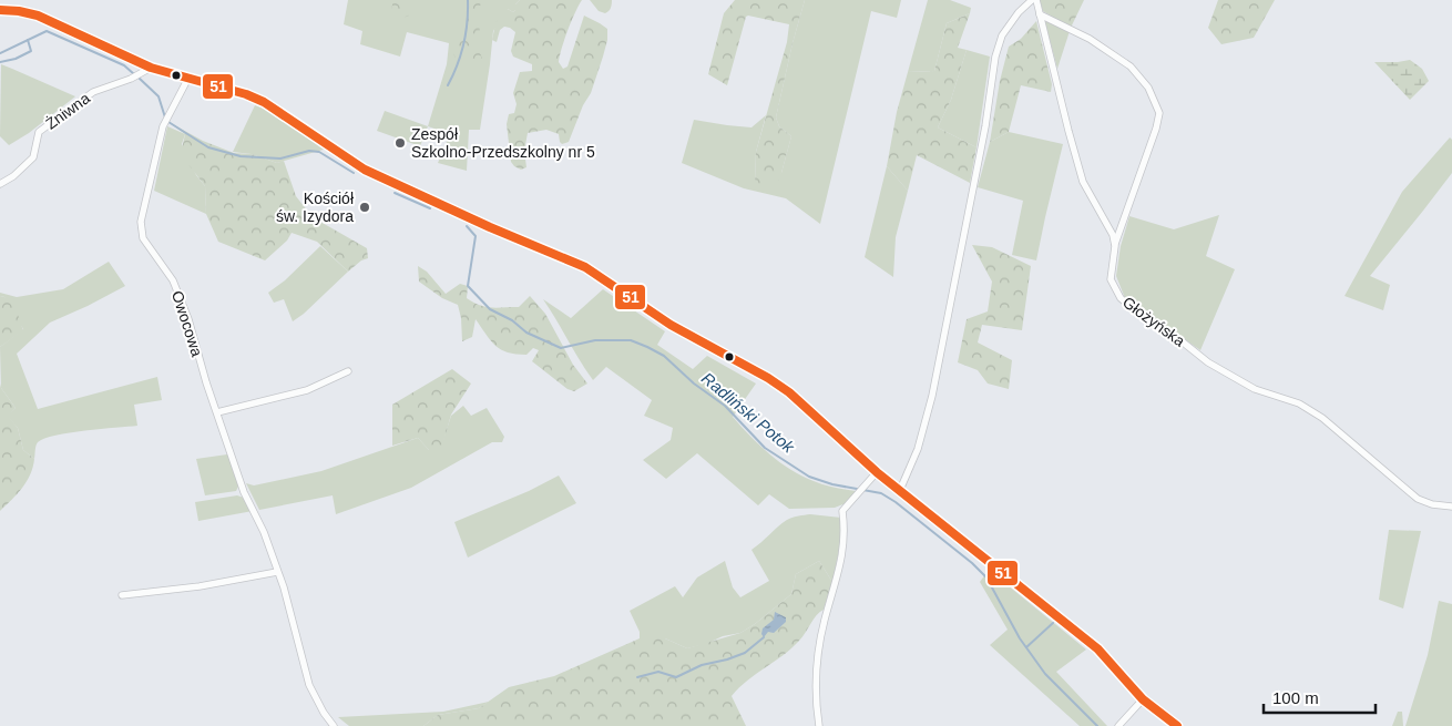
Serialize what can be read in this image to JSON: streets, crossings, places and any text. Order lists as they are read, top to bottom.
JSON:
{
  "streets": {
    "street": ["Żniwna", "Głożyńska", "Owocowa"]
  },
  "water": ["Radliński Potok"],
  "places": ["Zespół Szkolno-Przedszkolny nr 5", "Kościół św. Izydora"],
  "lines": ["transit line 51"],
  "scale_bar": "100 m"
}
